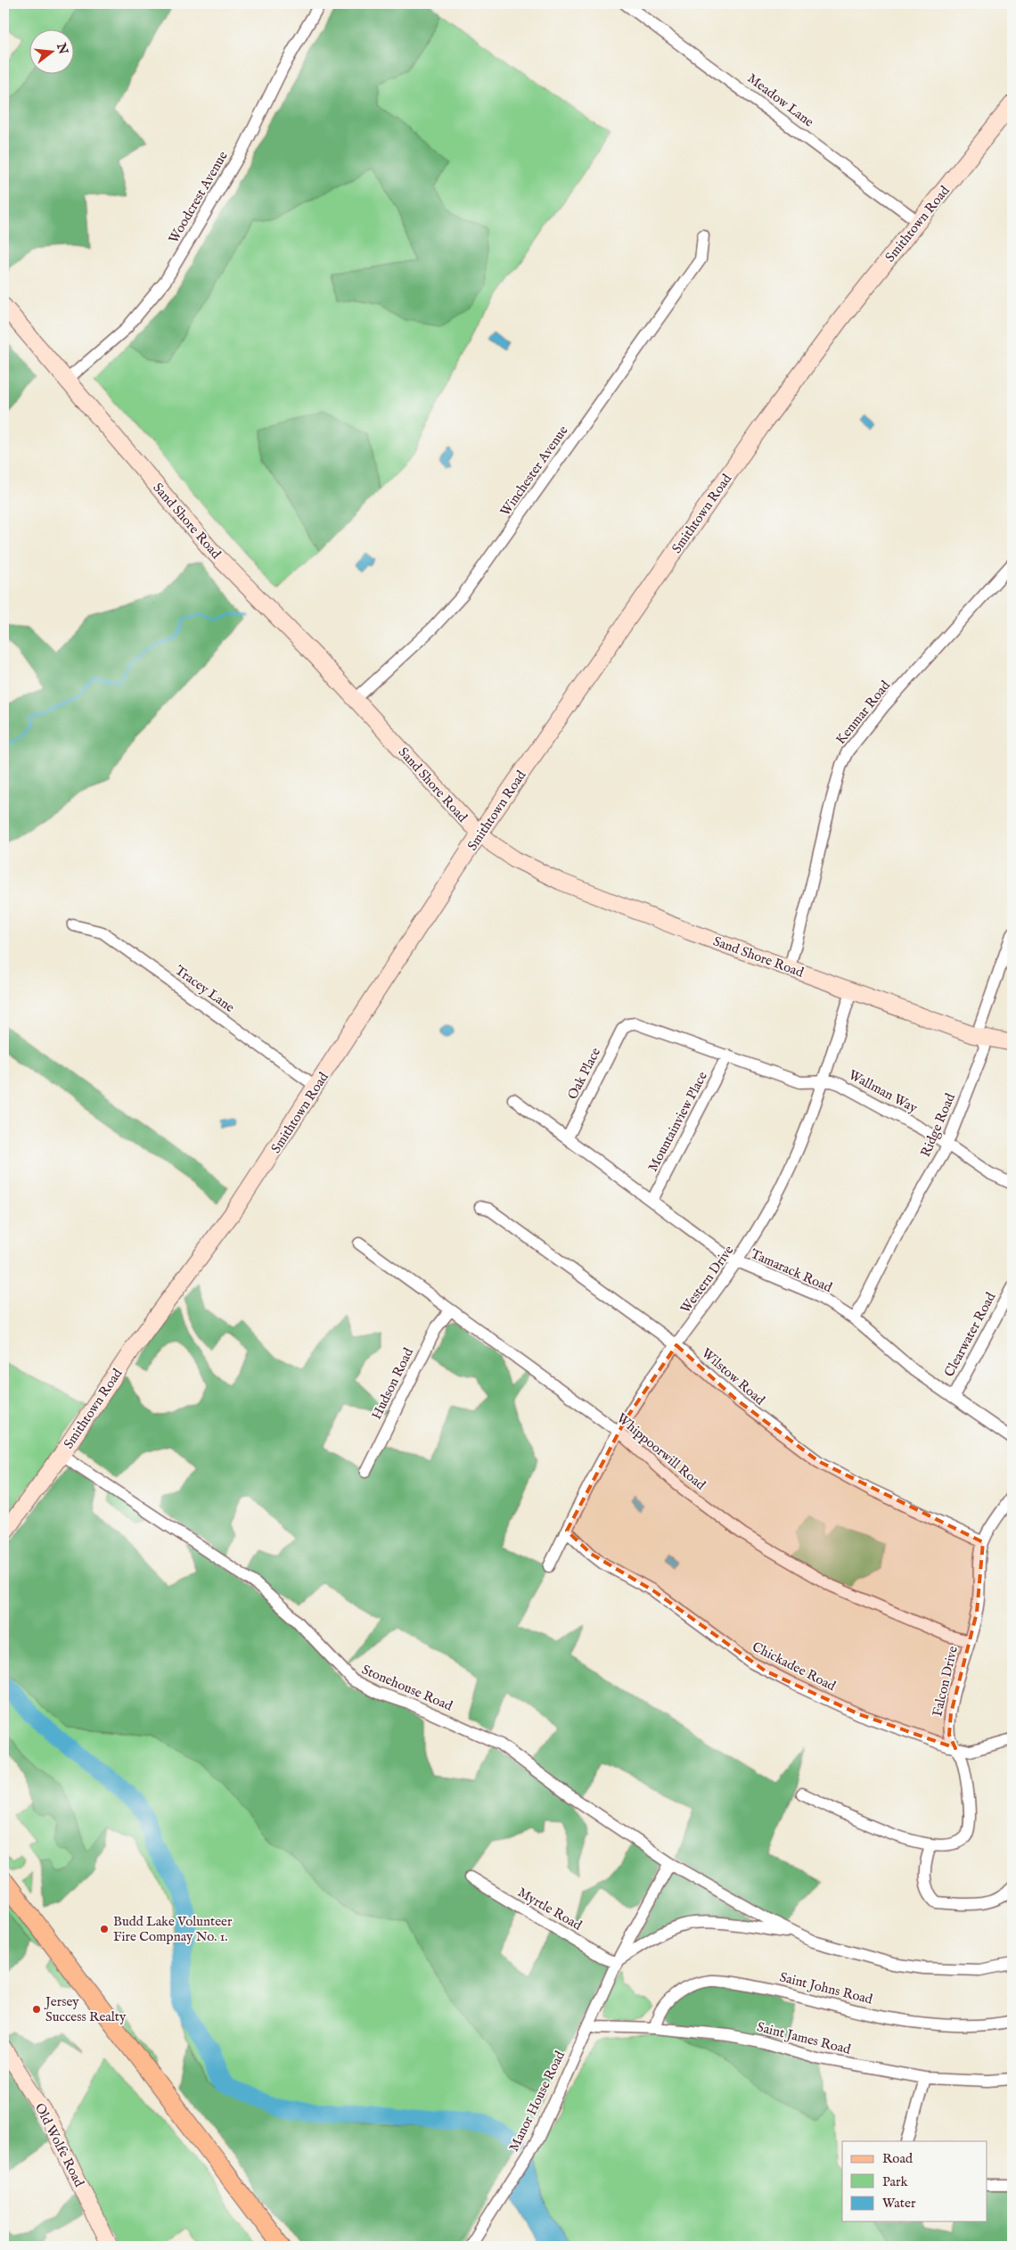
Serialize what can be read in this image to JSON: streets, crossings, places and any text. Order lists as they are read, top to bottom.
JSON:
{
  "streets": {
    "street": [
      "Meadow Lane",
      "Woodcrest Avenue",
      "Smithtown Road",
      "Winchester Avenue",
      "Sand Shore Road",
      "Kenmar Road",
      "Tracey Lane",
      "Oak Place",
      "Wallman Way",
      "Mountainview Place",
      "Ridge Road",
      "Tamarack Road",
      "Western Drive",
      "Clearwater Road",
      "Wilstow Road",
      "Hudson Road",
      "Whippoorwill Road",
      "Chickadee Road",
      "Falcon Drive",
      "Stonehouse Road",
      "Myrtle Road",
      "Saint Johns Road",
      "Saint James Road",
      "Manor House Road",
      "Old Wolfe Road"
    ]
  },
  "crossings": [
    ["Meadow Lane", "Smithtown Road"],
    ["Woodcrest Avenue", "Sand Shore Road"],
    ["Smithtown Road", "Sand Shore Road"],
    ["Smithtown Road", "Tracey Lane"],
    ["Smithtown Road", "Stonehouse Road"],
    ["Winchester Avenue", "Sand Shore Road"],
    ["Sand Shore Road", "Kenmar Road"],
    ["Sand Shore Road", "Ridge Road"],
    ["Sand Shore Road", "Western Drive"],
    ["Oak Place", "Wallman Way"],
    ["Oak Place", "Tamarack Road"],
    ["Wallman Way", "Mountainview Place"],
    ["Wallman Way", "Ridge Road"],
    ["Wallman Way", "Western Drive"],
    ["Mountainview Place", "Tamarack Road"],
    ["Ridge Road", "Tamarack Road"],
    ["Tamarack Road", "Western Drive"],
    ["Tamarack Road", "Clearwater Road"],
    ["Western Drive", "Wilstow Road"],
    ["Western Drive", "Whippoorwill Road"],
    ["Western Drive", "Chickadee Road"],
    ["Wilstow Road", "Falcon Drive"],
    ["Hudson Road", "Whippoorwill Road"],
    ["Whippoorwill Road", "Falcon Drive"],
    ["Chickadee Road", "Falcon Drive"],
    ["Stonehouse Road", "Manor House Road"],
    ["Myrtle Road", "Manor House Road"],
    ["Saint Johns Road", "Saint James Road"],
    ["Saint James Road", "Manor House Road"]
  ],
  "places": ["Budd Lake Volunteer Fire Compnay No. 1.", "Jersey Success Realty"],
  "legend": ["Road", "Park", "Water"],
  "north": "right"
}
